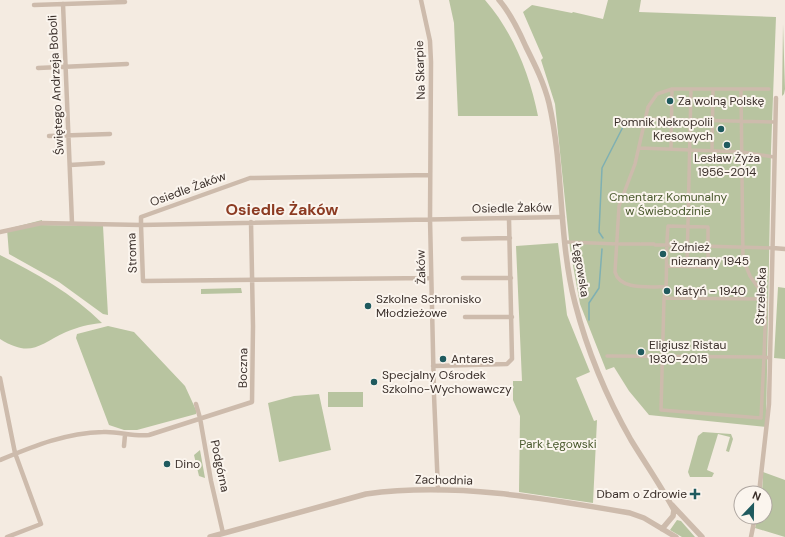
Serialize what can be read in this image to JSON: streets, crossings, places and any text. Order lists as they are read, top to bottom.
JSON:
{
  "streets": {
    "street": [
      "Na Skarpie",
      "Świętego Andrzeja Boboli",
      "Osiedle Żaków",
      "Stroma",
      "Żaków",
      "Łęgowska",
      "Strzelecka",
      "Boczna",
      "Podgórna",
      "Zachodnia"
    ]
  },
  "crossings": [
    ["Na Skarpie", "Żaków"],
    ["Osiedle Żaków", "Stroma"],
    ["Osiedle Żaków", "Żaków"],
    ["Osiedle Żaków", "Łęgowska"],
    ["Stroma", "Boczna"],
    ["Żaków", "Zachodnia"],
    ["Boczna", "Podgórna"],
    ["Podgórna", "Zachodnia"]
  ],
  "districts": ["Osiedle Żaków"],
  "parks": ["Cmentarz Komunalny w Świebodzinie", "Park Łęgowski"],
  "places": {
    "other": [
      "Za wolną Polskę",
      "Pomnik Nekropolii Kresowych",
      "Lesław Żyża 1956-2014",
      "Żołnież nieznany 1945",
      "Katyń - 1940",
      "Szkolne Schronisko Młodzieżowe",
      "Eligiusz Ristau 1930-2015",
      "Antares",
      "Specjalny Ośrodek Szkolno-Wychowawczy",
      "Dino"
    ],
    "health": ["Dbam o Zdrowie"]
  },
  "north": "top"
}
